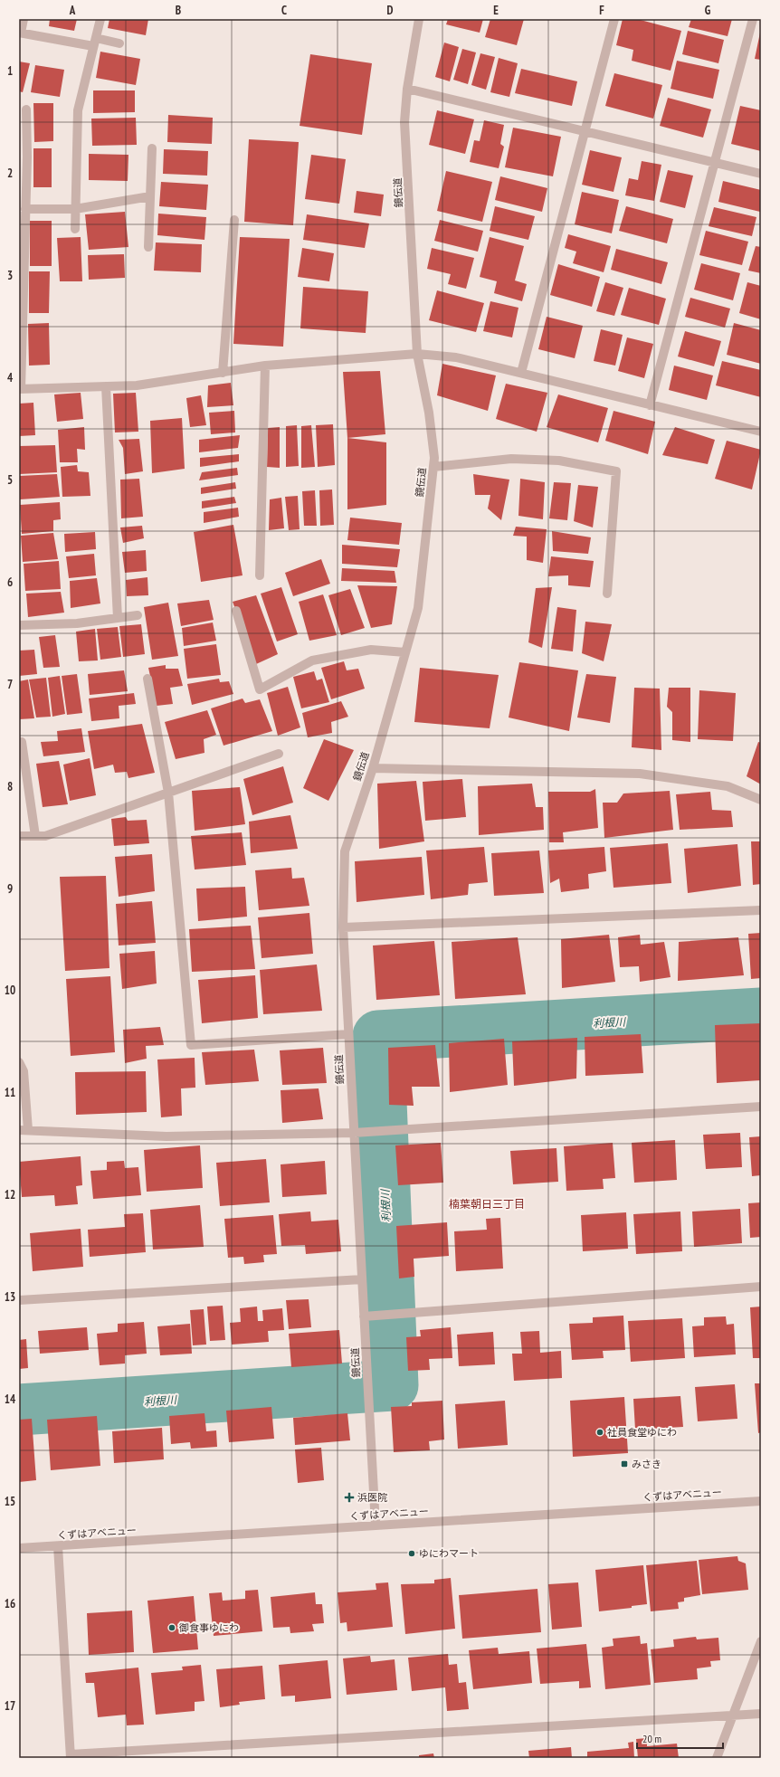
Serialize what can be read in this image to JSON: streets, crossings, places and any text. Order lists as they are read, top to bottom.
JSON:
{
  "streets": {
    "street": ["鏡伝道", "くずはアベニュー"]
  },
  "crossings": [
    ["鏡伝道", "くずはアベニュー"]
  ],
  "districts": ["楠葉朝日三丁目"],
  "water": ["利根川"],
  "places": {
    "other": ["社員食堂ゆにわ", "ゆにわマート", "御食事ゆにわ"],
    "transit": ["みさき"],
    "health": ["浜医院"]
  },
  "scale_bar": "20 m",
  "grid": {
    "columns": [
      "A",
      "B",
      "C",
      "D",
      "E",
      "F",
      "G"
    ],
    "rows": [
      "1",
      "2",
      "3",
      "4",
      "5",
      "6",
      "7",
      "8",
      "9",
      "10",
      "11",
      "12",
      "13",
      "14",
      "15",
      "16",
      "17"
    ]
  }
}
